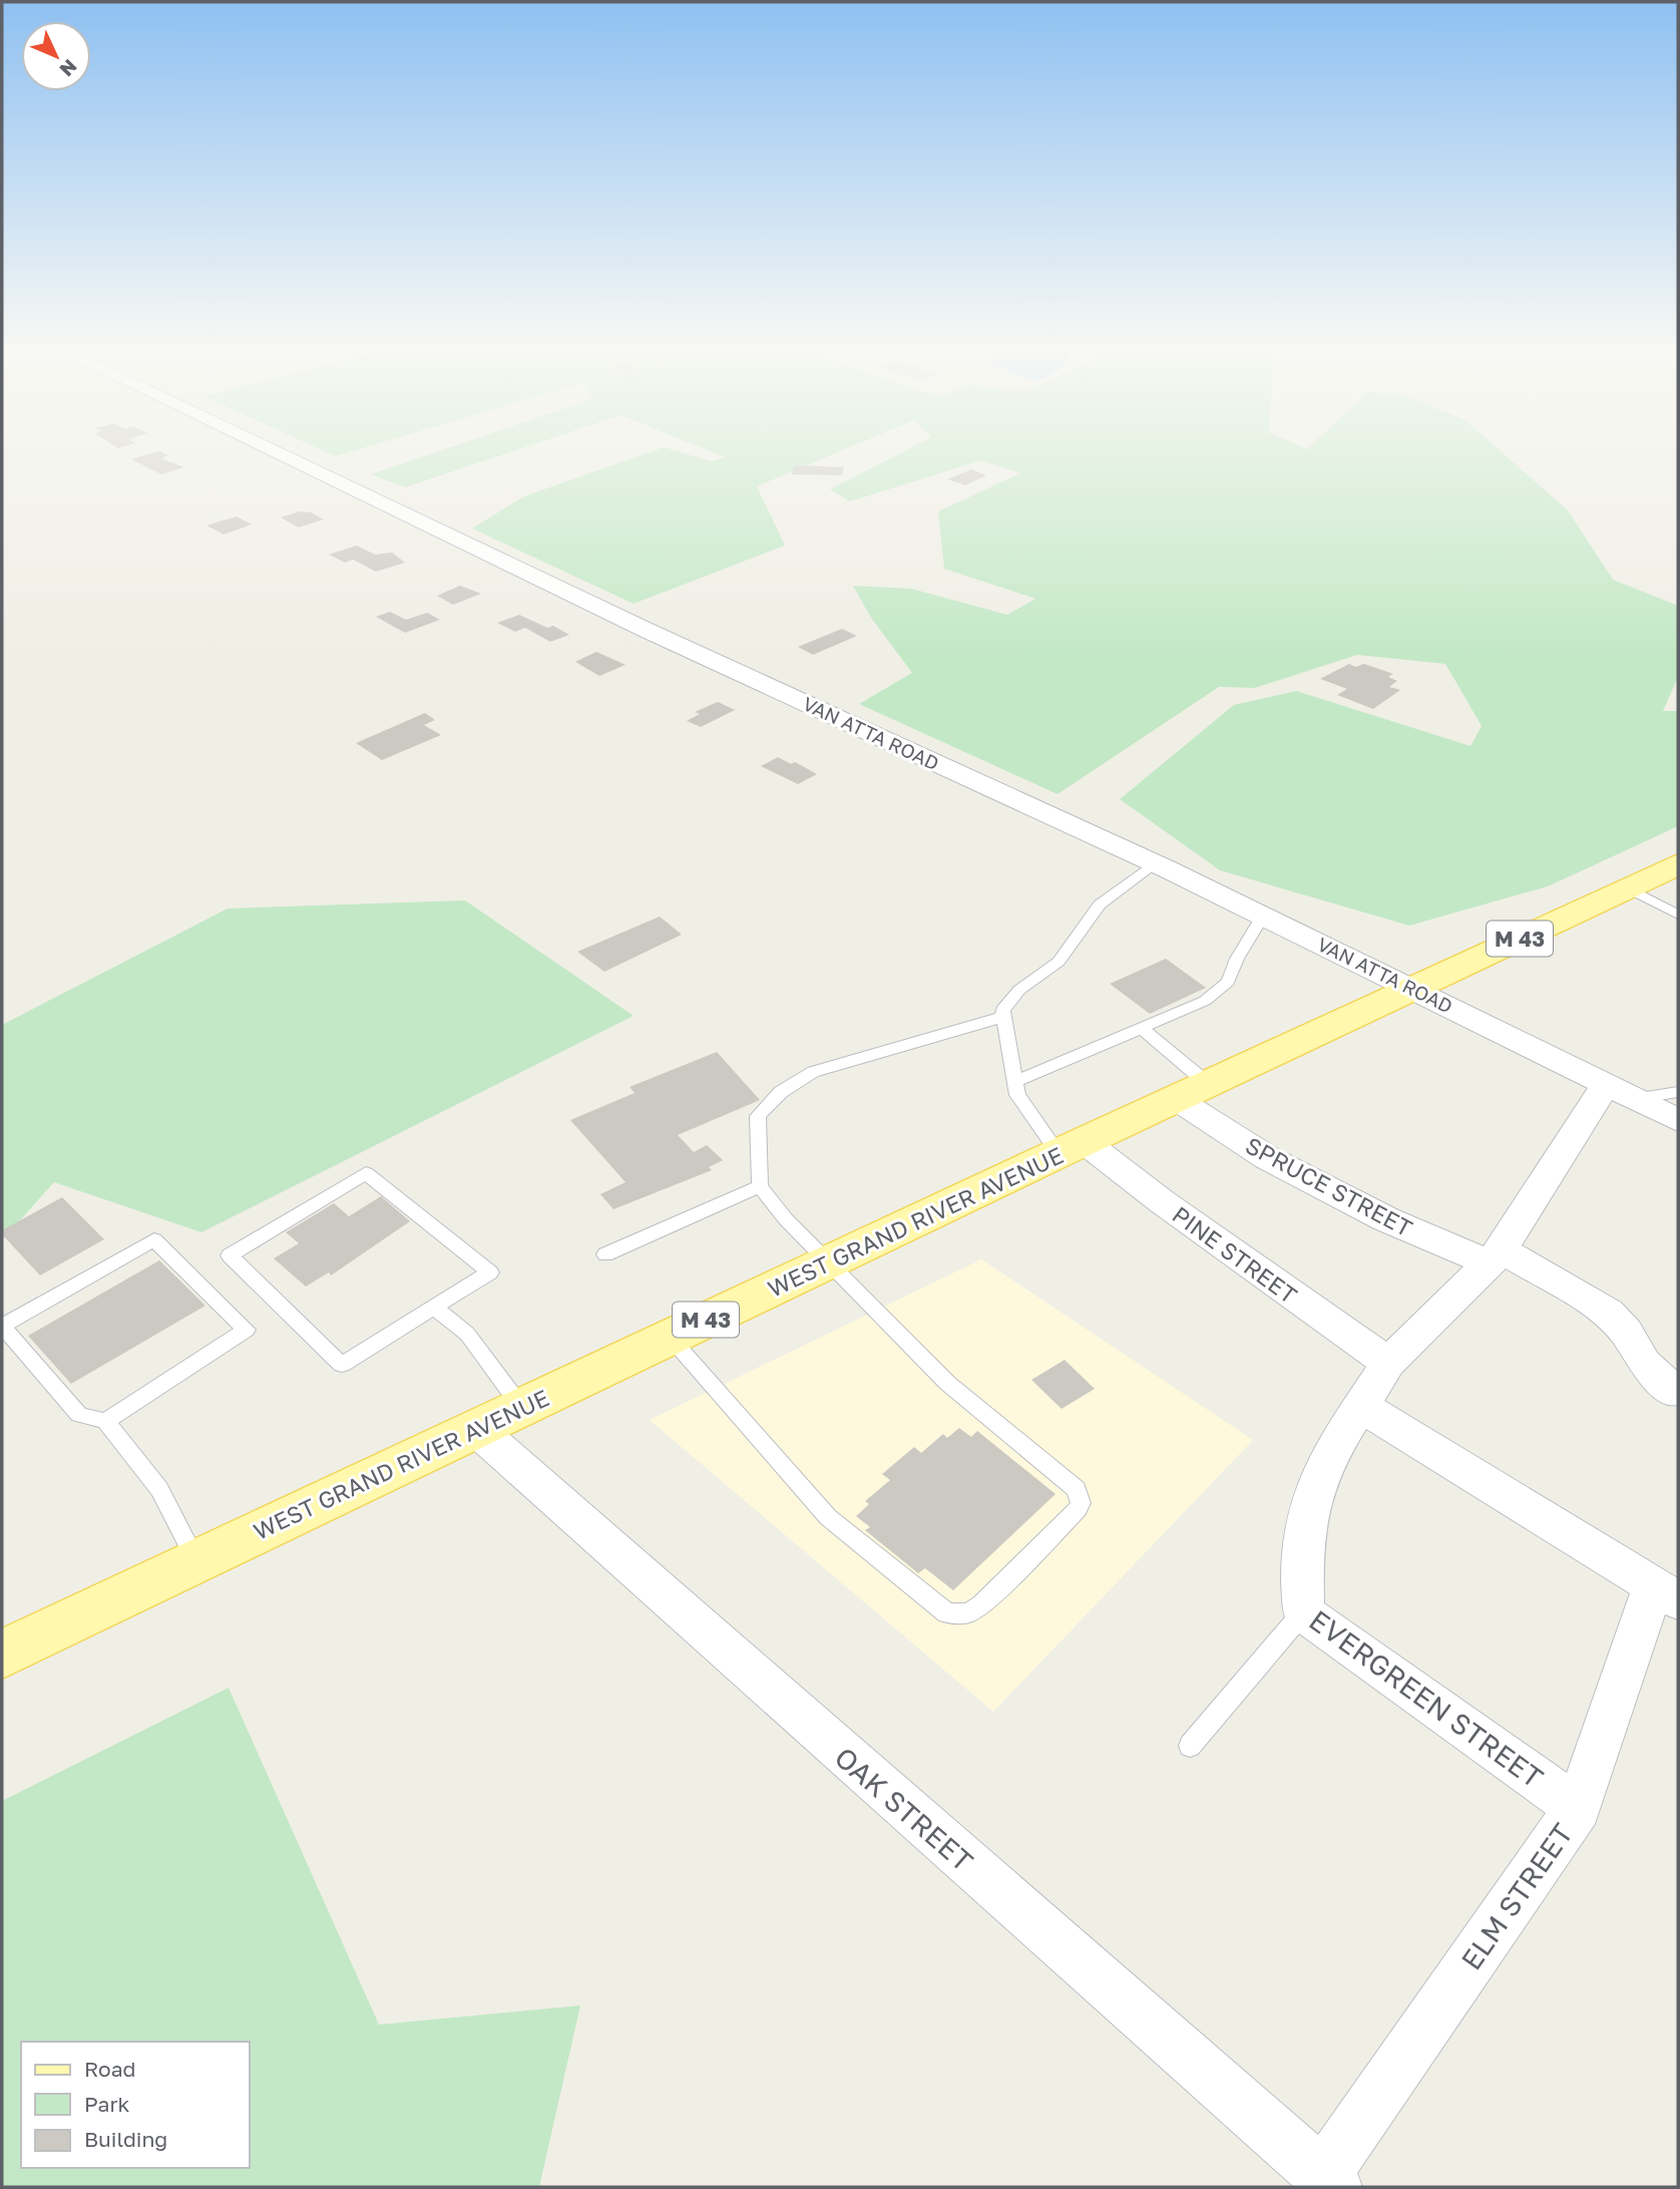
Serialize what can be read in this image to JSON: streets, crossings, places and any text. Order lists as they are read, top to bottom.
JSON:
{
  "streets": {
    "main road": ["M 43", "WEST GRAND RIVER AVENUE"],
    "street": [
      "VAN ATTA ROAD",
      "SPRUCE STREET",
      "PINE STREET",
      "EVERGREEN STREET",
      "OAK STREET",
      "ELM STREET"
    ]
  },
  "crossings": [
    ["VAN ATTA ROAD", "WEST GRAND RIVER AVENUE"],
    ["VAN ATTA ROAD", "EVERGREEN STREET"],
    ["SPRUCE STREET", "WEST GRAND RIVER AVENUE"],
    ["SPRUCE STREET", "EVERGREEN STREET"],
    ["WEST GRAND RIVER AVENUE", "PINE STREET"],
    ["WEST GRAND RIVER AVENUE", "OAK STREET"],
    ["PINE STREET", "EVERGREEN STREET"],
    ["EVERGREEN STREET", "ELM STREET"],
    ["OAK STREET", "ELM STREET"]
  ],
  "legend": ["Road", "Park", "Building"],
  "north": "bottom right"
}
